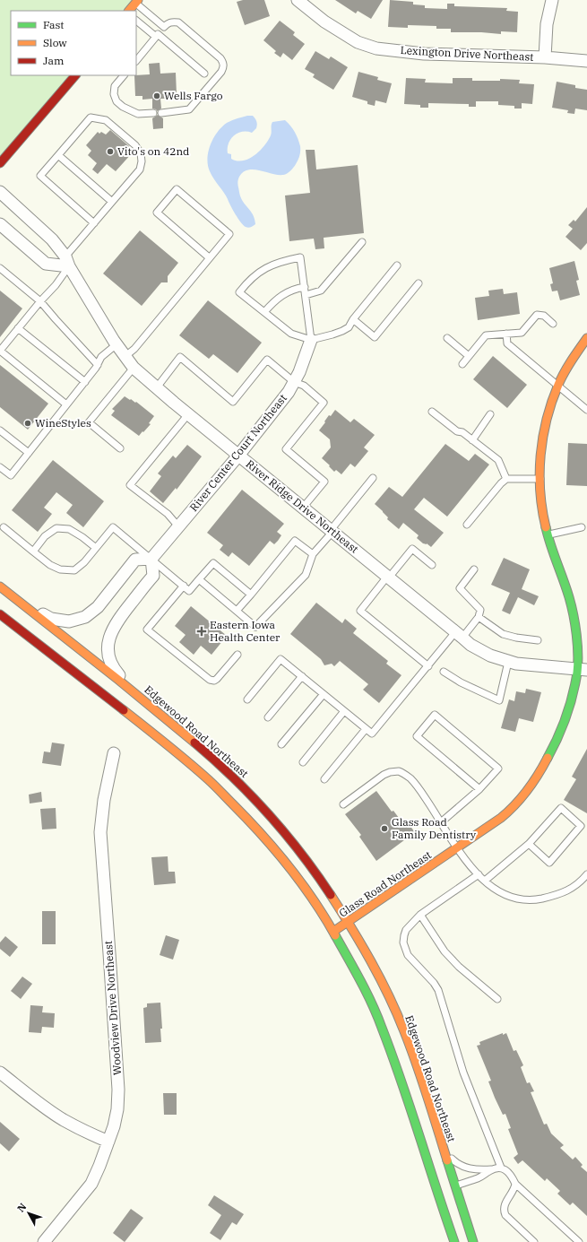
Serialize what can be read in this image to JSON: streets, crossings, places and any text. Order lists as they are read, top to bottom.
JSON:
{
  "streets": {
    "main road": ["Edgewood Road Northeast", "Glass Road Northeast"],
    "street": [
      "Lexington Drive Northeast",
      "River Center Court Northeast",
      "River Ridge Drive Northeast",
      "Woodview Drive Northeast"
    ]
  },
  "crossings": [
    ["River Center Court Northeast", "River Ridge Drive Northeast"],
    ["River Ridge Drive Northeast", "Glass Road Northeast"],
    ["Edgewood Road Northeast", "Glass Road Northeast"]
  ],
  "places": {
    "other": [
      "Wells Fargo",
      "Vito's on 42nd",
      "WineStyles",
      "Glass Road Family Dentistry"
    ],
    "health": ["Eastern Iowa Health Center"]
  },
  "legend": ["Fast", "Slow", "Jam"],
  "north": "top left"
}
